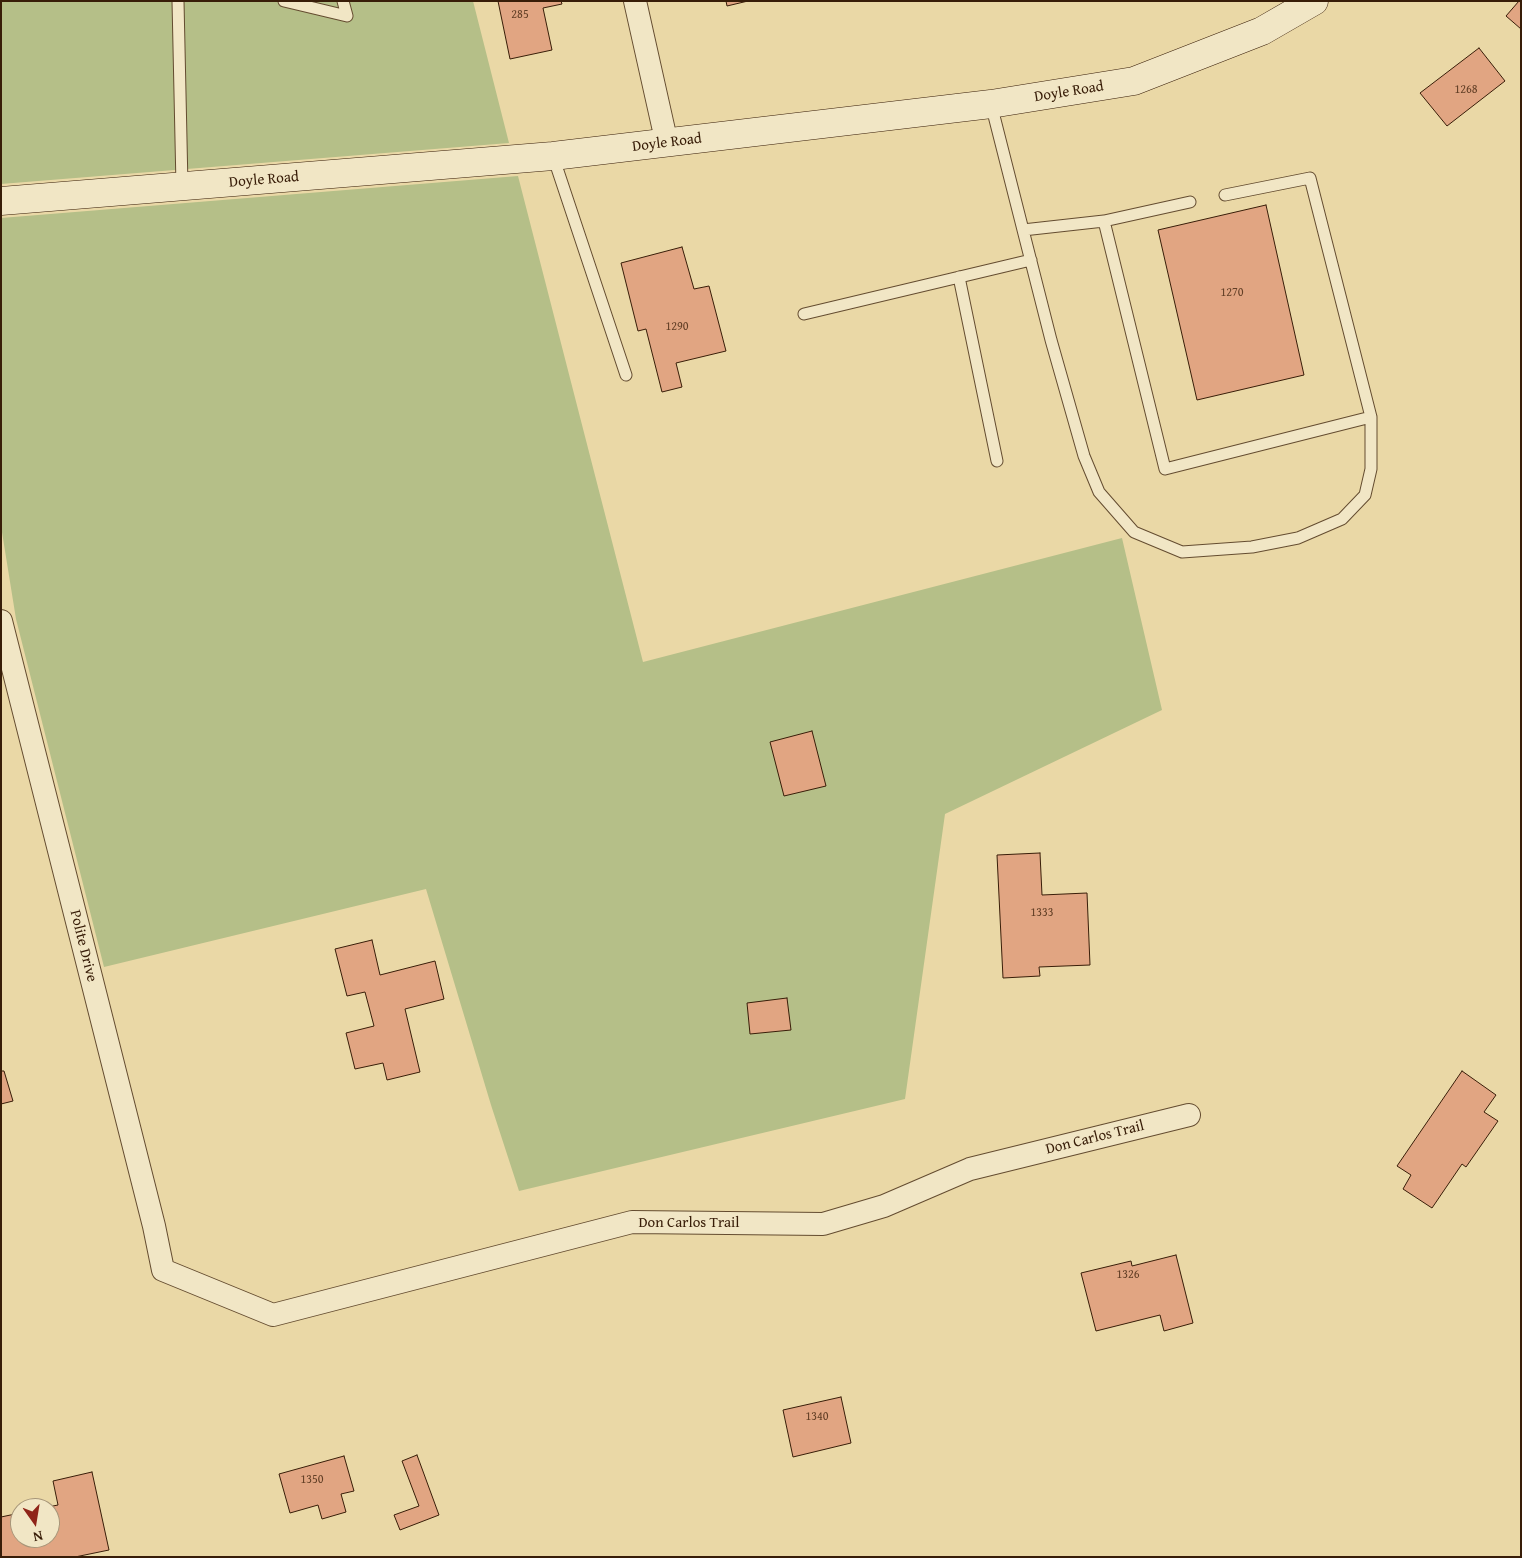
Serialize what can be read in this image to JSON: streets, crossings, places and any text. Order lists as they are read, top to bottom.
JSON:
{
  "streets": {
    "main road": ["Doyle Road"],
    "street": ["Polite Drive", "Don Carlos Trail"]
  },
  "crossings": [
    ["Polite Drive", "Don Carlos Trail"]
  ],
  "house_numbers": [
    "285",
    "1268",
    "1270",
    "1290",
    "1333",
    "1326",
    "1340",
    "1350"
  ],
  "north": "bottom"
}
